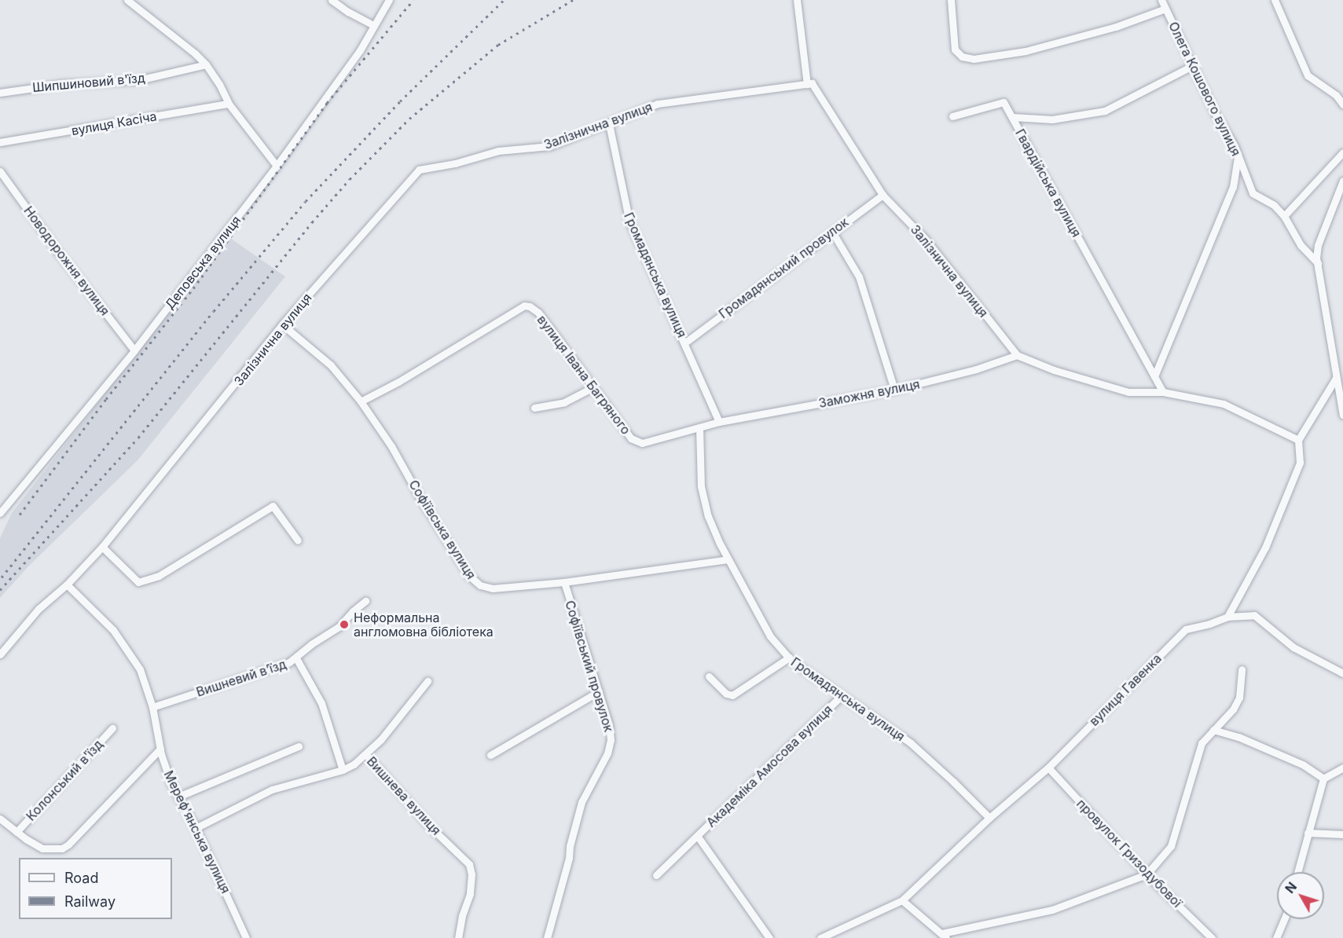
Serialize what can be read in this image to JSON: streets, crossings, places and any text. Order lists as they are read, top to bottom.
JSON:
{
  "streets": {
    "street": [
      "Шипшиновий в'їзд",
      "Олега Кошового вулиця",
      "вулиця Касіча",
      "Залізнична вулиця",
      "Гвардійська вулиця",
      "Новодорожня вулиця",
      "Деповська вулиця",
      "Громадянський провулок",
      "Громадянська вулиця",
      "вулиця Івана Багряного",
      "Заможня вулиця",
      "Софіївська вулиця",
      "Софіївський провулок",
      "Вишневий в’їзд",
      "вулиця Гавенка",
      "Академіка Амосова вулиця",
      "Колонський в'їзд",
      "Вишнева вулиця",
      "Мереф'янська вулиця",
      "провулок Гризодубової"
    ]
  },
  "crossings": [
    ["Олега Кошового вулиця", "Гвардійська вулиця"],
    ["Залізнична вулиця", "Громадянський провулок"],
    ["Залізнична вулиця", "Громадянська вулиця"],
    ["Залізнична вулиця", "Заможня вулиця"],
    ["Залізнична вулиця", "Софіївська вулиця"],
    ["Залізнична вулиця", "Мереф'янська вулиця"],
    ["Новодорожня вулиця", "Деповська вулиця"],
    ["Громадянський провулок", "Громадянська вулиця"],
    ["Громадянська вулиця", "вулиця Івана Багряного"],
    ["Громадянська вулиця", "Заможня вулиця"],
    ["Громадянська вулиця", "Софіївська вулиця"],
    ["Громадянська вулиця", "вулиця Гавенка"],
    ["Громадянська вулиця", "Академіка Амосова вулиця"],
    ["вулиця Івана Багряного", "Заможня вулиця"],
    ["вулиця Івана Багряного", "Софіївська вулиця"],
    ["Софіївська вулиця", "Софіївський провулок"],
    ["Вишневий в’їзд", "Мереф'янська вулиця"],
    ["вулиця Гавенка", "провулок Гризодубової"]
  ],
  "places": ["Неформальна англомовна бібліотека"],
  "legend": ["Road", "Railway"],
  "north": "top left"
}
